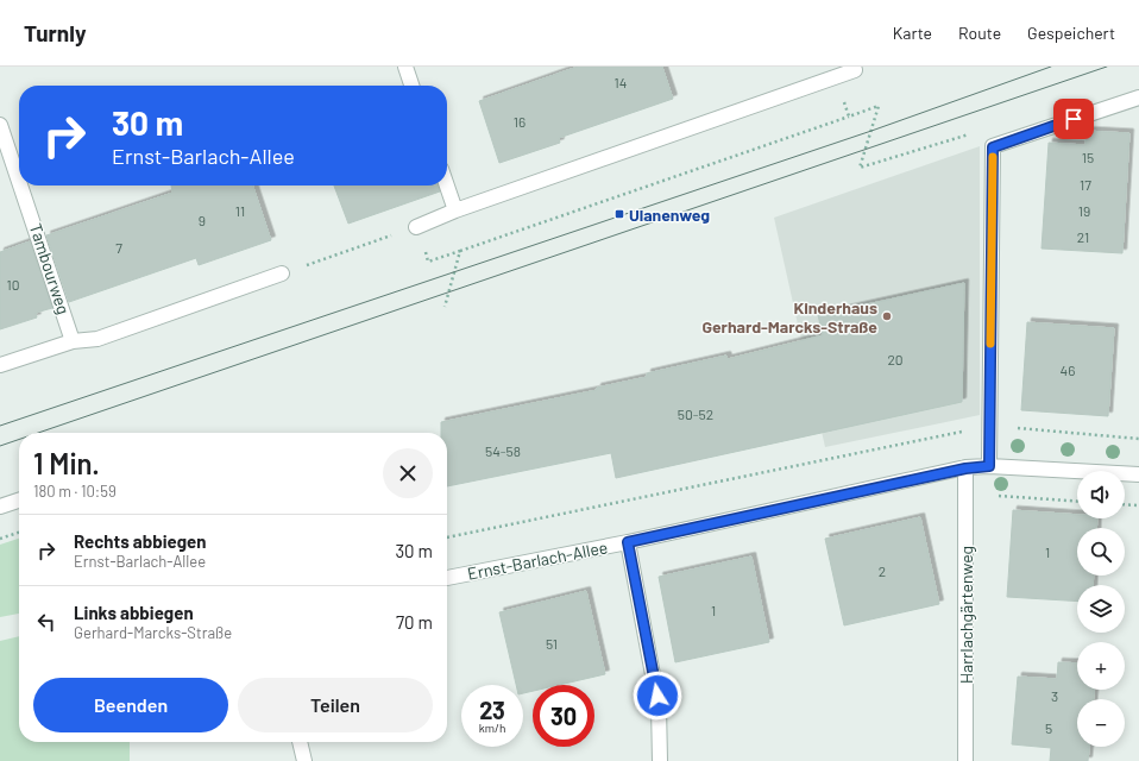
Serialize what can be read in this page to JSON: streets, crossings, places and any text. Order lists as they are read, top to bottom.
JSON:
{
  "streets": {
    "street": ["Tambourweg", "Ernst-Barlach-Allee", "Harrlachgärtenweg"]
  },
  "crossings": [
    ["Ernst-Barlach-Allee", "Harrlachgärtenweg"]
  ],
  "places": {
    "transit": ["Ulanenweg"],
    "other": ["Kinderhaus Gerhard-Marcks-Straße"]
  },
  "house_numbers": [
    "14",
    "16",
    "15",
    "17",
    "11",
    "19",
    "9",
    "21",
    "7",
    "10",
    "20",
    "46",
    "50-52",
    "54-58",
    "1",
    "2",
    "1",
    "51",
    "3",
    "5"
  ],
  "page": {
    "header": "Turnly",
    "nav": ["Karte", "Route", "Gespeichert"],
    "turn": ["30 m", "Ernst-Barlach-Allee"],
    "heading": ["1 Min.", "180 m · 10:59"],
    "map_buttons": ["+", "−"],
    "list": [
      {
        "name": "Rechts abbiegen",
        "note": "Ernst-Barlach-Allee",
        "value": "30 m"
      },
      {
        "name": "Links abbiegen",
        "note": "Gerhard-Marcks-Straße",
        "value": "70 m"
      }
    ],
    "buttons": ["Beenden", "Teilen"],
    "speed": "23 km/h",
    "limit": "30"
  }
}
